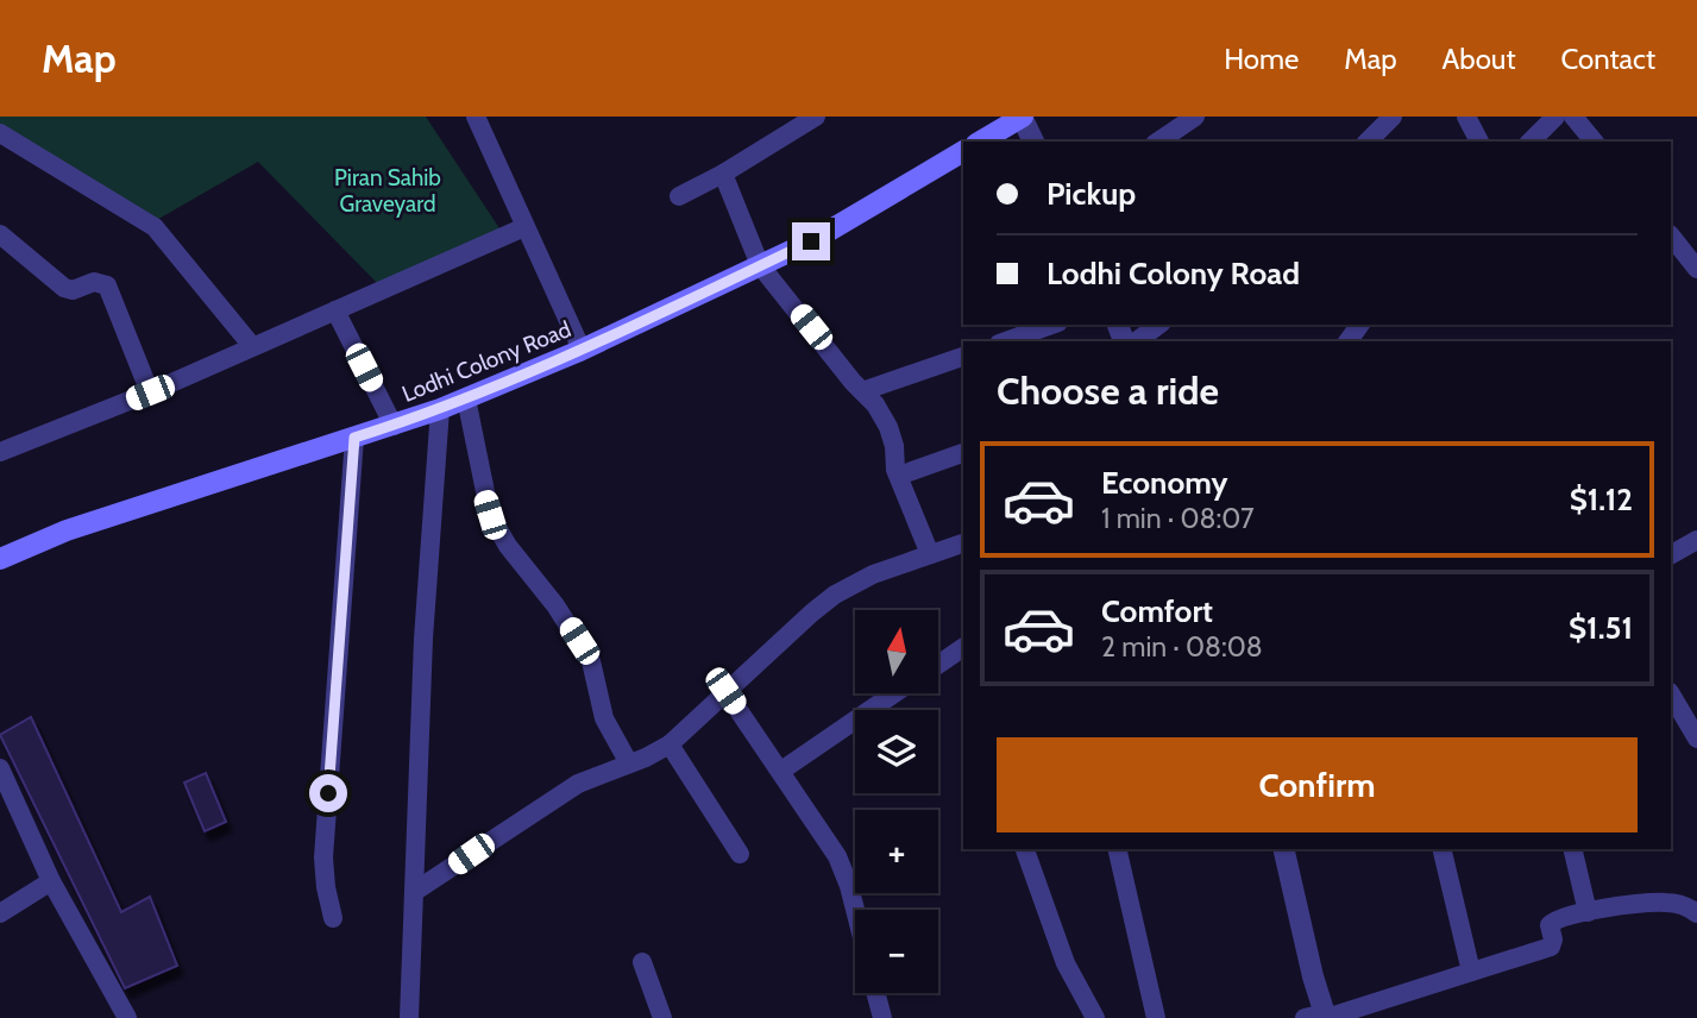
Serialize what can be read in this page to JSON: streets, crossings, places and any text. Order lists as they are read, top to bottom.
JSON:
{
  "streets": {
    "main road": ["Lodhi Colony Road"]
  },
  "parks": ["Piran Sahib Graveyard"],
  "north": "top",
  "page": {
    "header": "Map",
    "nav": [
      "Home",
      "Map",
      "About",
      "Contact"
    ],
    "banner": ["Pickup", "Lodhi Colony Road"],
    "heading": "Choose a ride",
    "list": [
      {
        "name": "Economy",
        "note": "1 min · 08:07",
        "value": "$1.12"
      },
      {
        "name": "Comfort",
        "note": "2 min · 08:08",
        "value": "$1.51"
      }
    ],
    "map_buttons": ["+", "−"],
    "buttons": "Confirm"
  }
}
